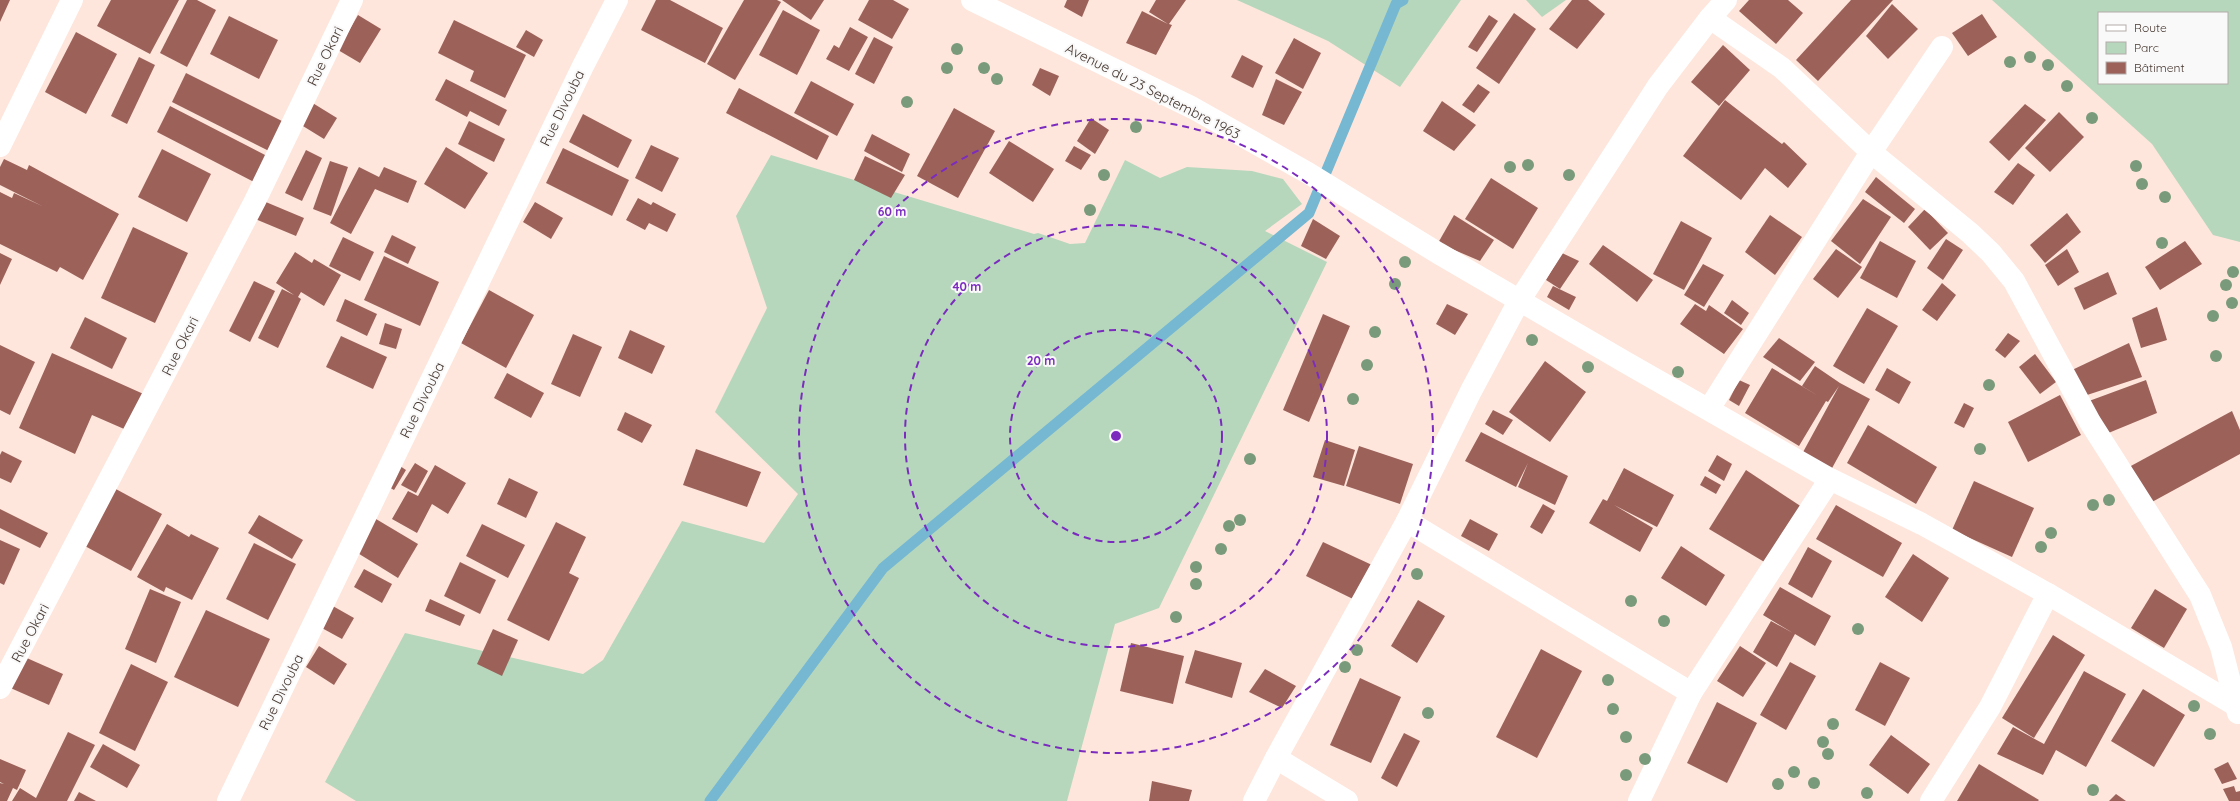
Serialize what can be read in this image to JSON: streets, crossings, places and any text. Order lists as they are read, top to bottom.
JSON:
{
  "streets": {
    "street": ["Rue Okari", "Avenue du 23 Septembre 1963", "Rue Divouba"]
  },
  "legend": ["Route", "Parc", "Bâtiment"],
  "rings": ["60 m", "40 m", "20 m"]
}
